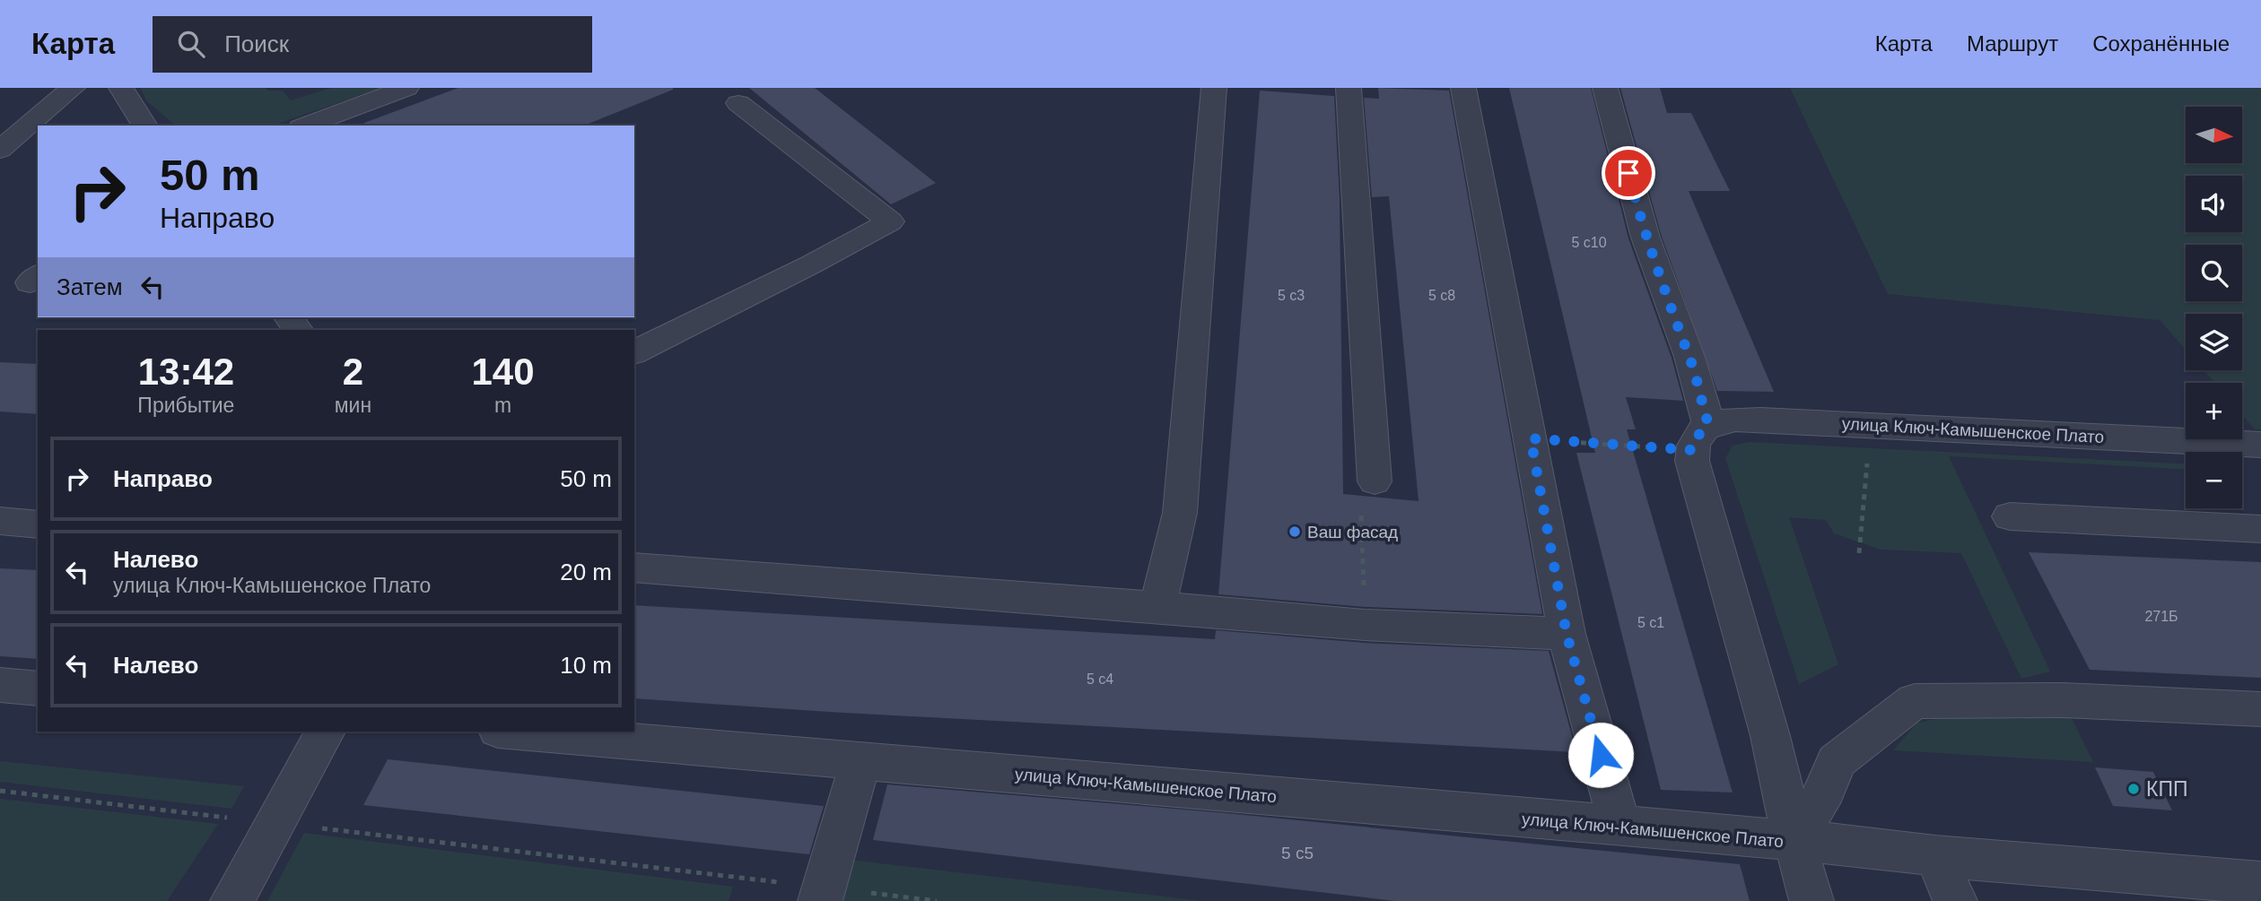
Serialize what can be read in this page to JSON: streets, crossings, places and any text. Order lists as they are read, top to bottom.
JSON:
{
  "streets": {
    "street": ["улица Ключ-Камышенское Плато"]
  },
  "places": ["Ваш фасад", "КПП"],
  "house_numbers": [
    "5 с10",
    "5 с3",
    "5 с8",
    "271Б",
    "5 с1",
    "5 с4",
    "5 с5"
  ],
  "north": "right",
  "page": {
    "header": "Карта",
    "search": "Поиск",
    "nav": ["Карта", "Маршрут", "Сохранённые"],
    "map_buttons": ["+", "−"],
    "turn": ["50 m", "Направо"],
    "then": "Затем",
    "eta": [
      "13:42",
      "Прибытие",
      "2",
      "мин",
      "140",
      "m"
    ],
    "list": [
      {
        "name": "Направо",
        "value": "50 m"
      },
      {
        "name": "Налево",
        "note": "улица Ключ-Камышенское Плато",
        "value": "20 m"
      },
      {
        "name": "Налево",
        "value": "10 m"
      }
    ]
  }
}
